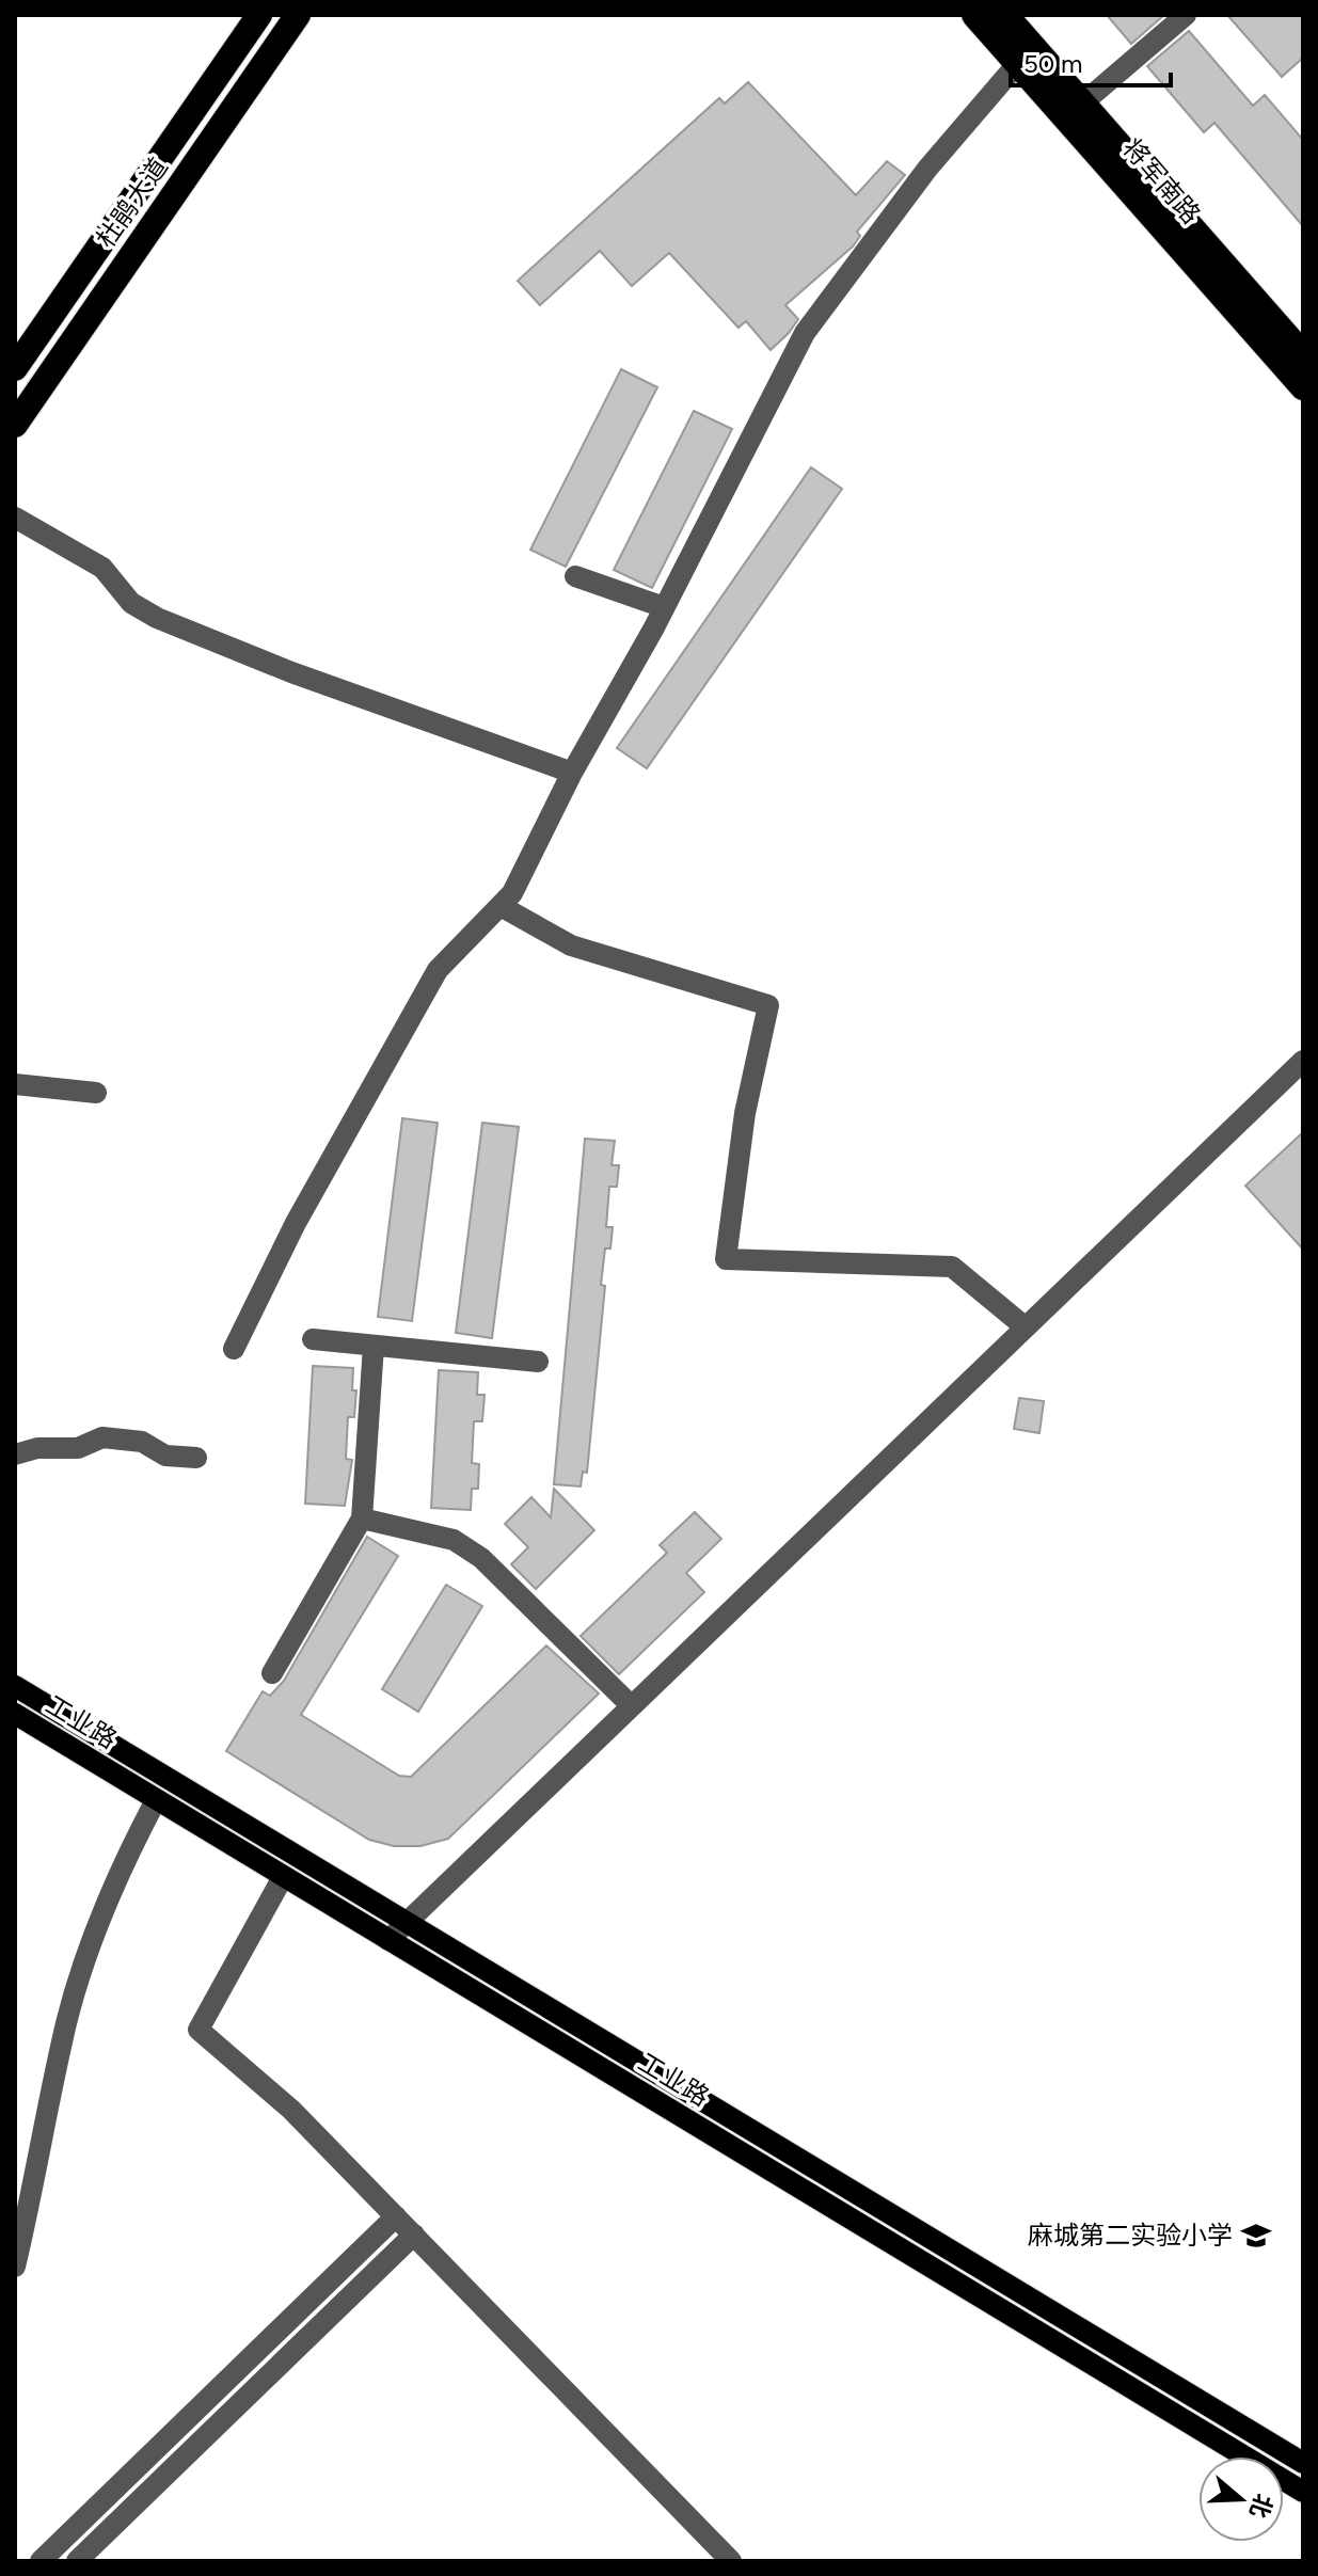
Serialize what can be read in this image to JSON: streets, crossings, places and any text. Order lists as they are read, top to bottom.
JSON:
{
  "streets": {
    "highway": ["将军南路", "杜鹃大道"],
    "main road": ["工业路"]
  },
  "places": {
    "school or university": ["麻城第二实验小学"]
  },
  "scale_bar": "50 m",
  "north": "right"
}
